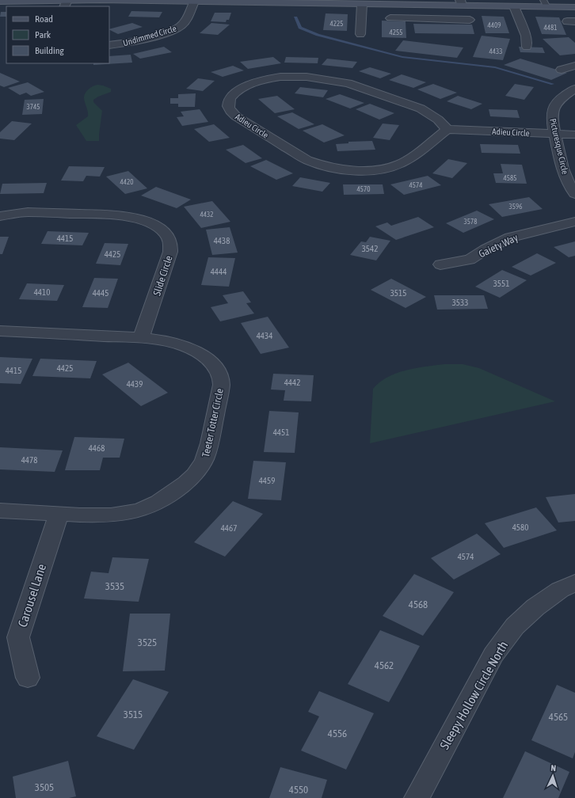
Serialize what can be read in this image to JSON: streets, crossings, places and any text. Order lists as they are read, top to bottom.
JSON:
{
  "streets": {
    "street": [
      "Undimmed Circle",
      "Adieu Circle",
      "Picturesque Circle",
      "Gaiety Way",
      "Slide Circle",
      "Teeter Totter Circle",
      "Carousel Lane",
      "Sleepy Hollow Circle North"
    ]
  },
  "crossings": [
    ["Adieu Circle", "Picturesque Circle"],
    ["Slide Circle", "Teeter Totter Circle"],
    ["Teeter Totter Circle", "Carousel Lane"]
  ],
  "house_numbers": [
    "4225",
    "4409",
    "4481",
    "4255",
    "4433",
    "3745",
    "4585",
    "4420",
    "4574",
    "4570",
    "3596",
    "4432",
    "3578",
    "4415",
    "4438",
    "3542",
    "4425",
    "4444",
    "3551",
    "4410",
    "4445",
    "3515",
    "3533",
    "4434",
    "4425",
    "4415",
    "4442",
    "4439",
    "4451",
    "4468",
    "4478",
    "4459",
    "4580",
    "4467",
    "4574",
    "3535",
    "4568",
    "3525",
    "4562",
    "3515",
    "4565",
    "4556",
    "3505",
    "4550"
  ],
  "legend": ["Road", "Park", "Building"],
  "north": "top"
}
